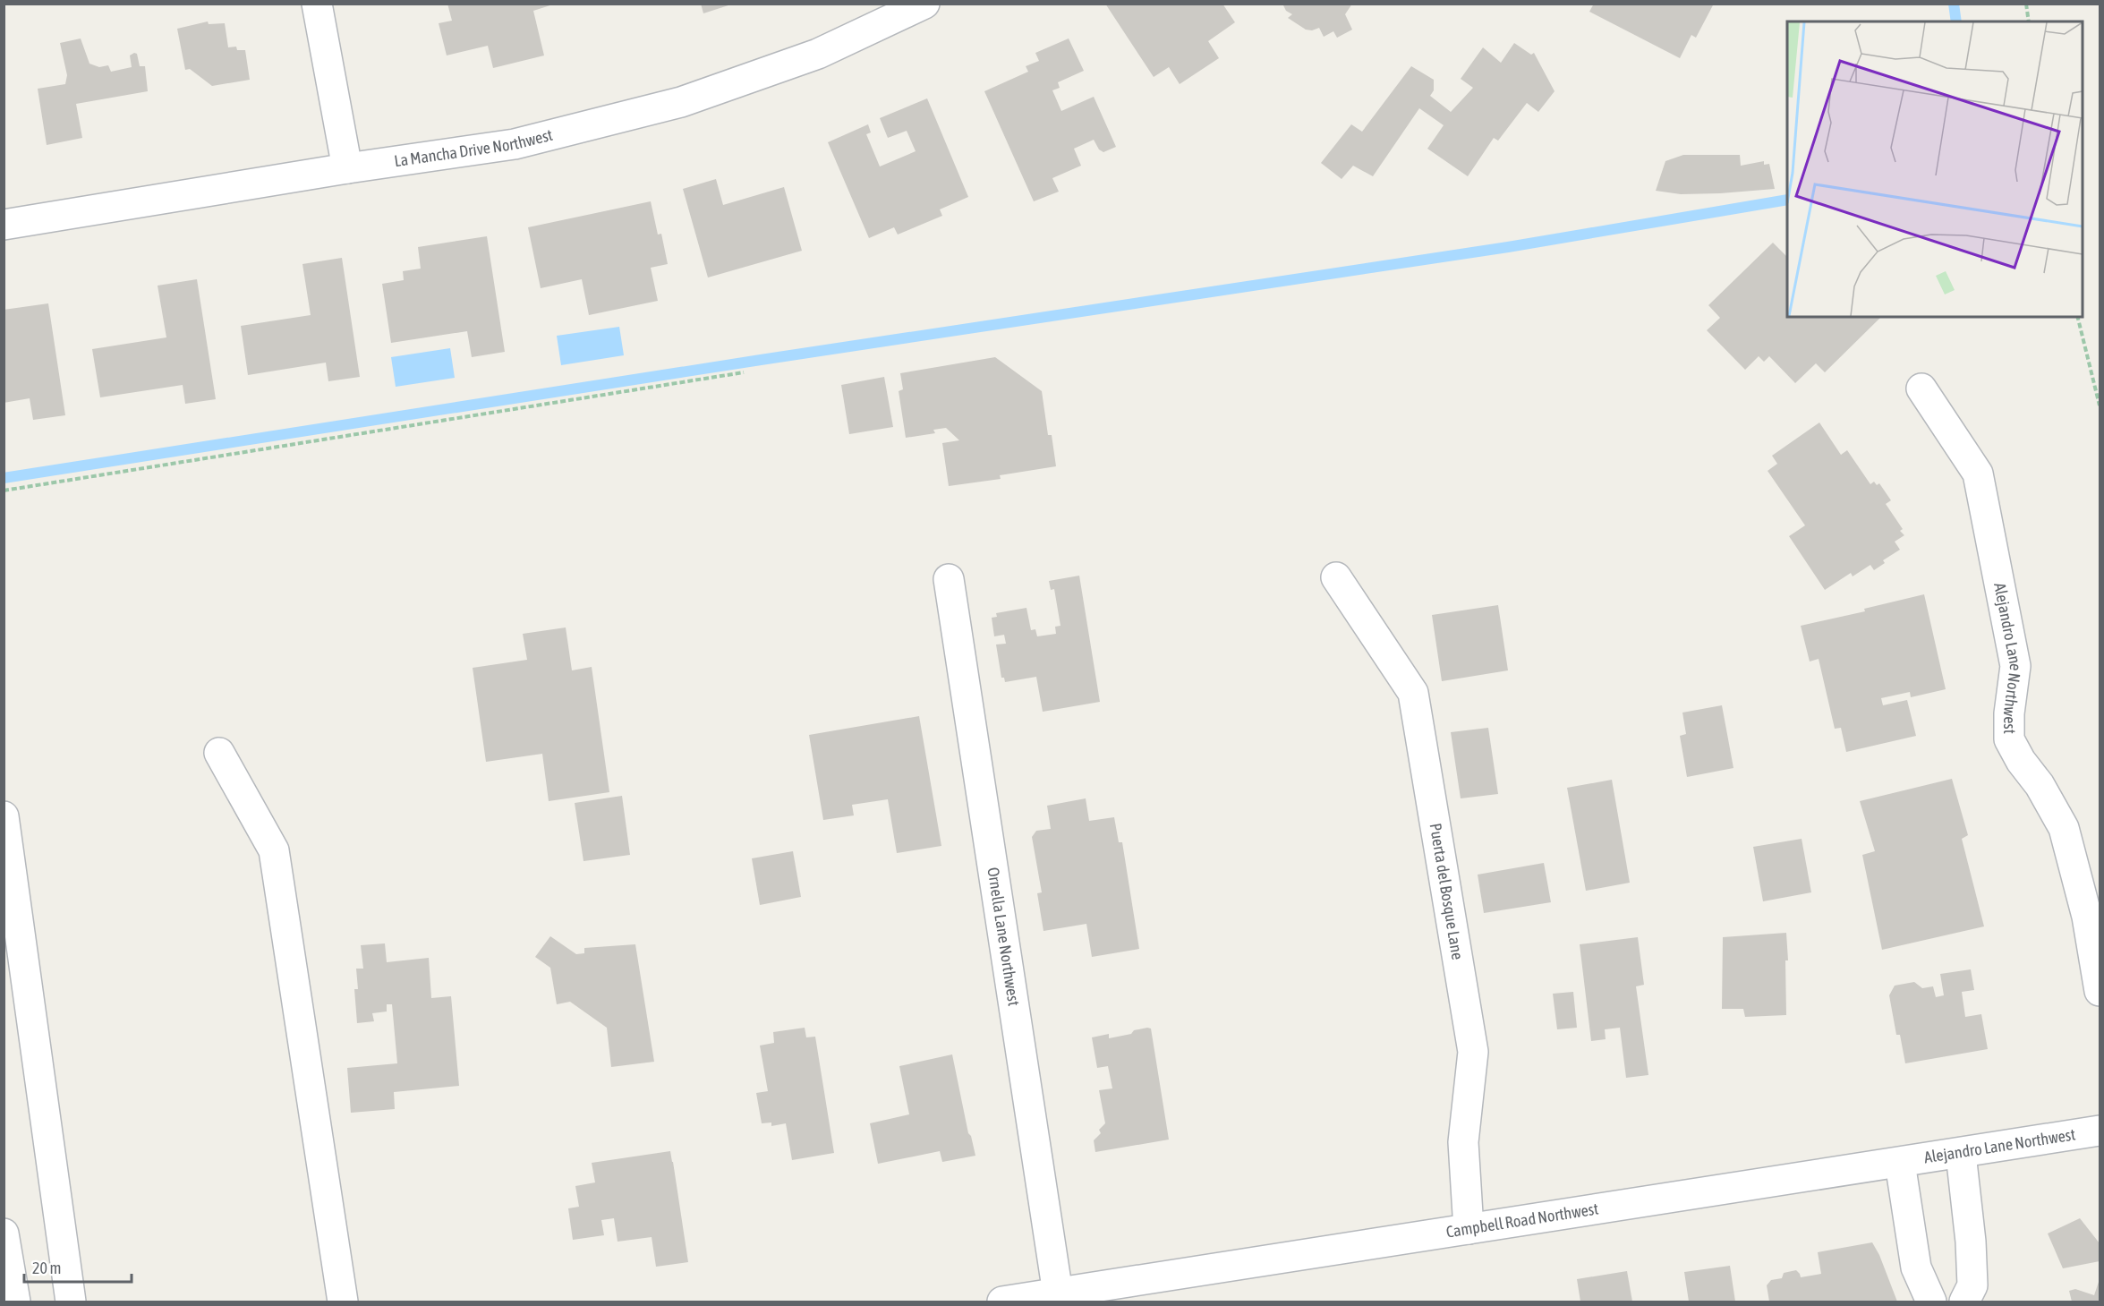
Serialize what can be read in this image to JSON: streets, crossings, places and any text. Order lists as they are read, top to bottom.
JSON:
{
  "streets": {
    "street": [
      "La Mancha Drive Northwest",
      "Alejandro Lane Northwest",
      "Puerta del Bosque Lane",
      "Ornella Lane Northwest",
      "Campbell Road Northwest"
    ]
  },
  "crossings": [
    ["Alejandro Lane Northwest", "Campbell Road Northwest"],
    ["Puerta del Bosque Lane", "Campbell Road Northwest"],
    ["Ornella Lane Northwest", "Campbell Road Northwest"]
  ],
  "scale_bar": "20 m"
}
